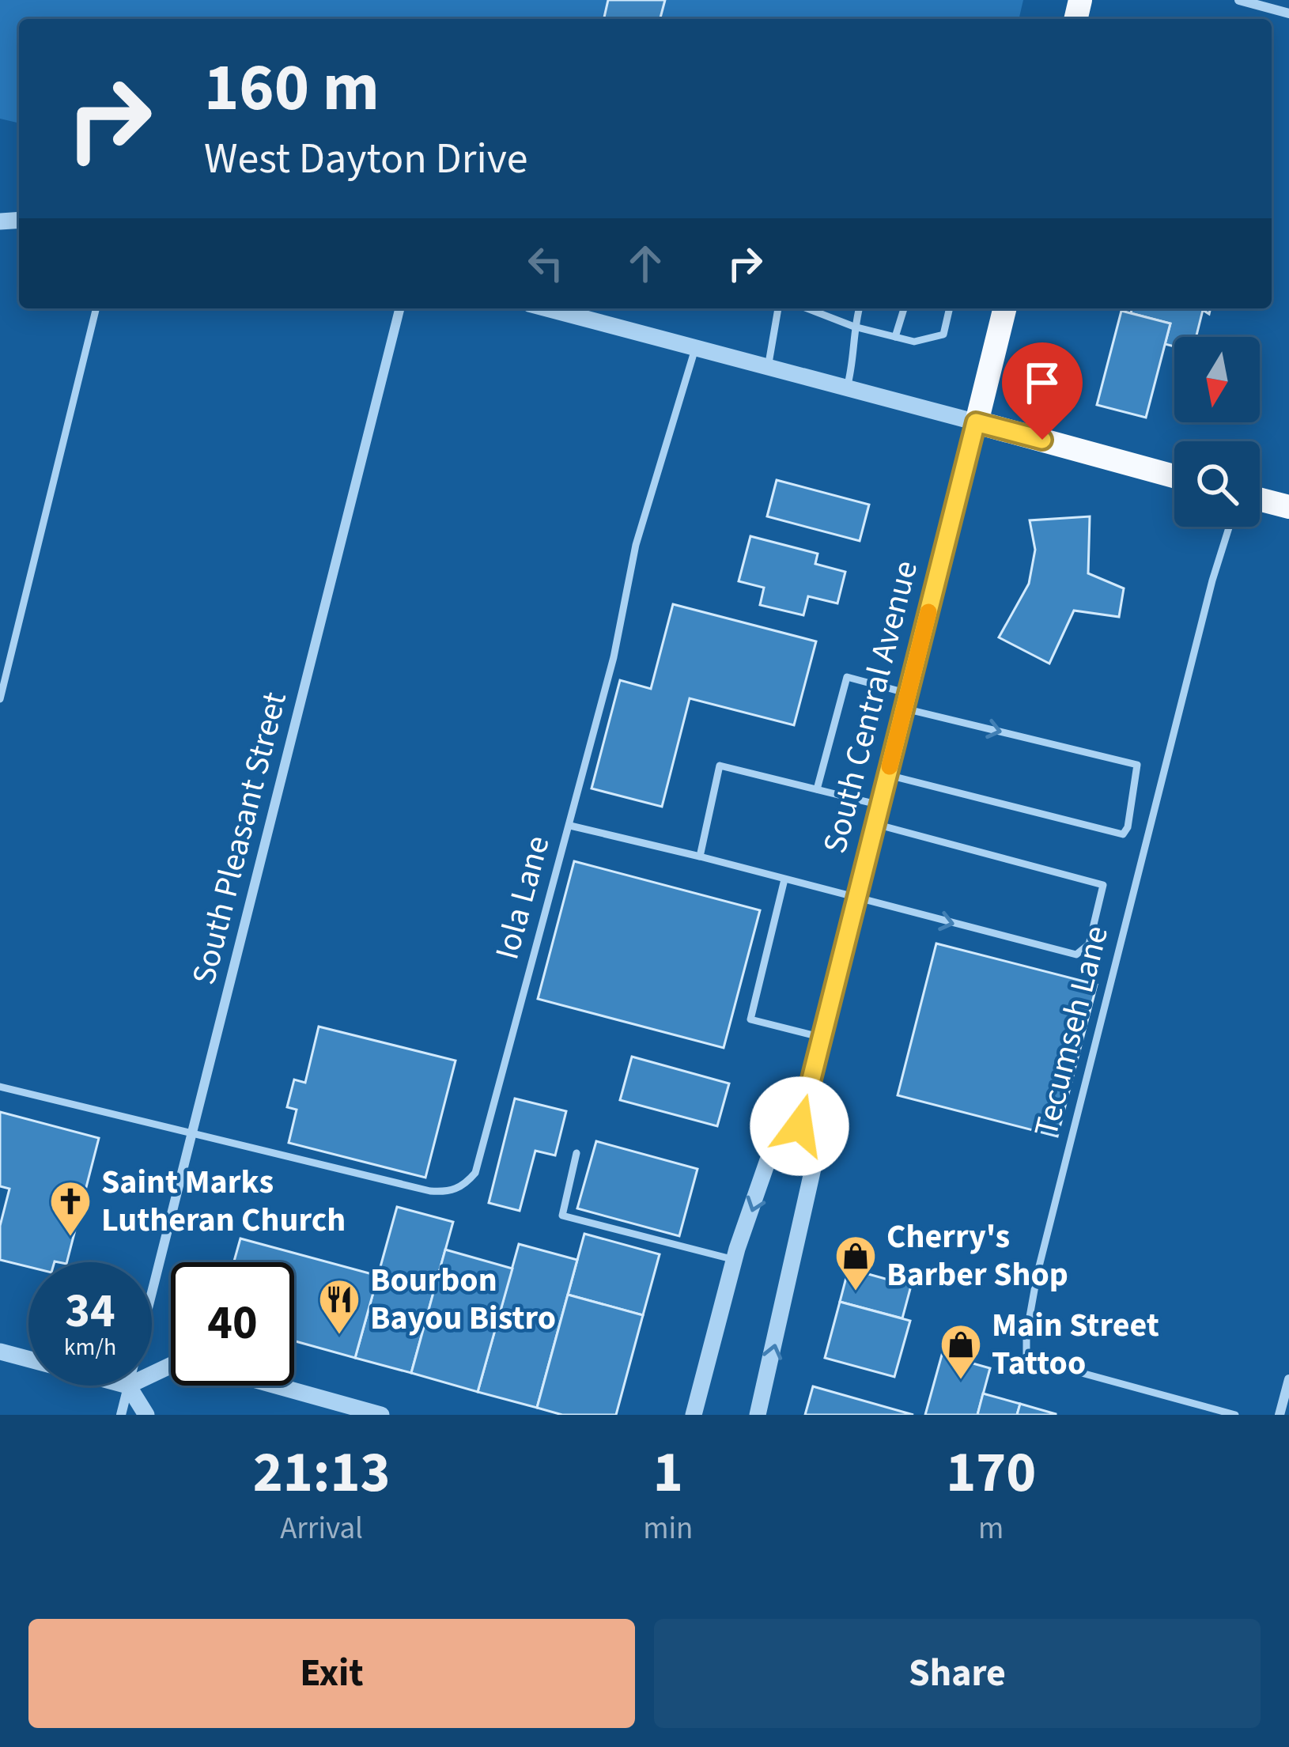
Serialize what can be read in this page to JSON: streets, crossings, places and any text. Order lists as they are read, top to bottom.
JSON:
{
  "streets": {
    "main road": ["South Central Avenue"],
    "street": ["South Pleasant Street"],
    "lane": ["Iola Lane", "Tecumseh Lane"]
  },
  "crossings": [
    ["South Pleasant Street", "Iola Lane"]
  ],
  "places": {
    "church": ["Saint Marks Lutheran Church"],
    "shop": ["Cherry's Barber Shop", "Main Street Tattoo"],
    "restaurant": ["Bourbon Bayou Bistro"]
  },
  "north": "bottom",
  "page": {
    "turn": ["160 m", "West Dayton Drive"],
    "speed": "34 km/h",
    "limit": "40",
    "eta": [
      "21:13",
      "Arrival",
      "1",
      "min",
      "170",
      "m"
    ],
    "buttons": ["Exit", "Share"]
  }
}
